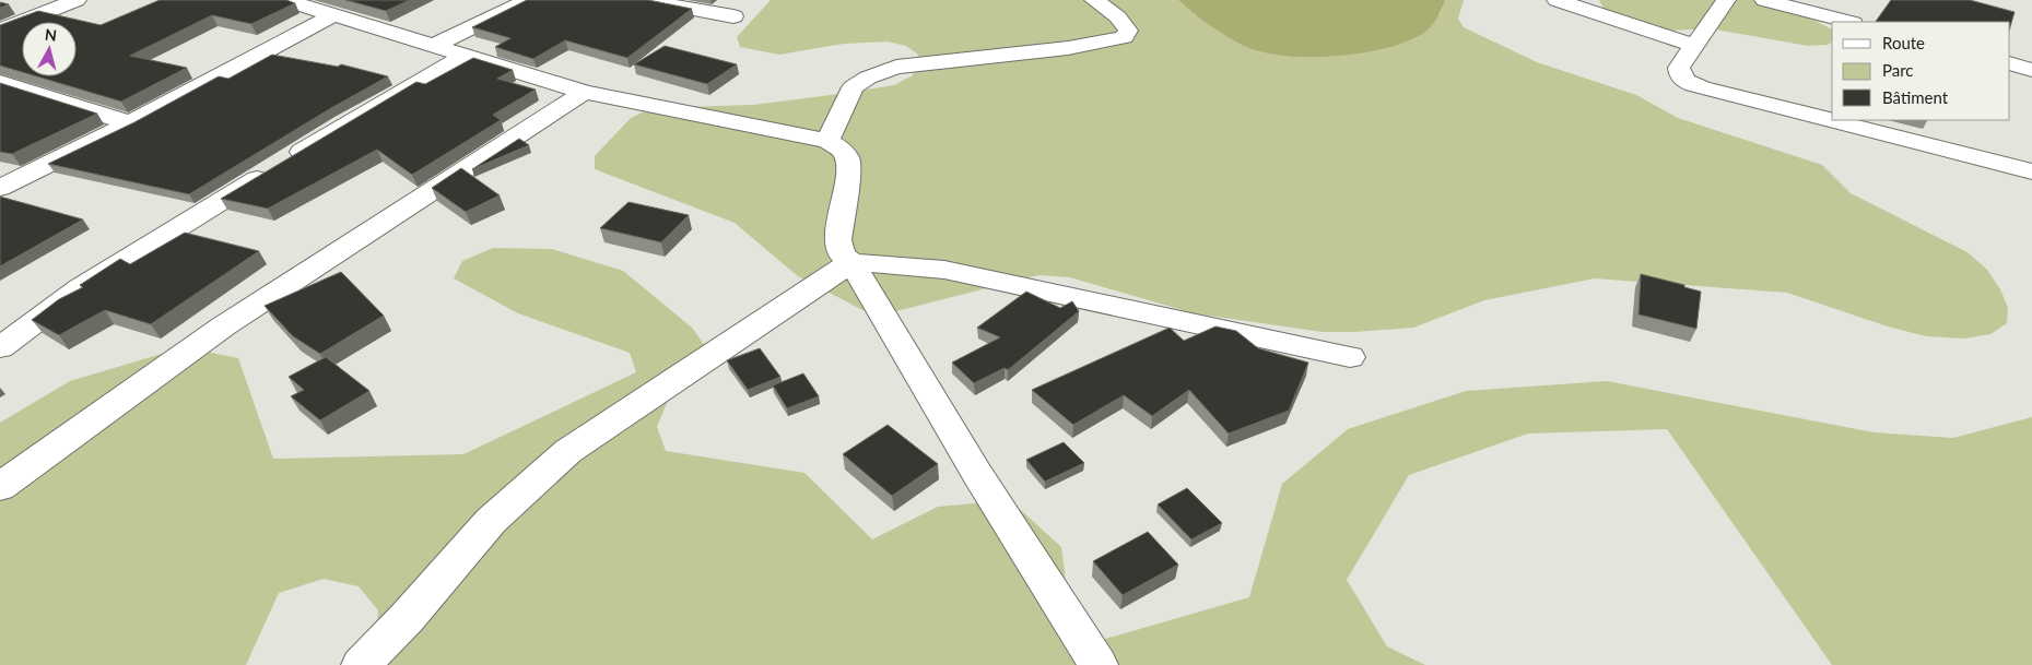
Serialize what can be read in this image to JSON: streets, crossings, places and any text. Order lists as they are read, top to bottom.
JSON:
{
  "legend": ["Route", "Parc", "Bâtiment"],
  "north": "top"
}
